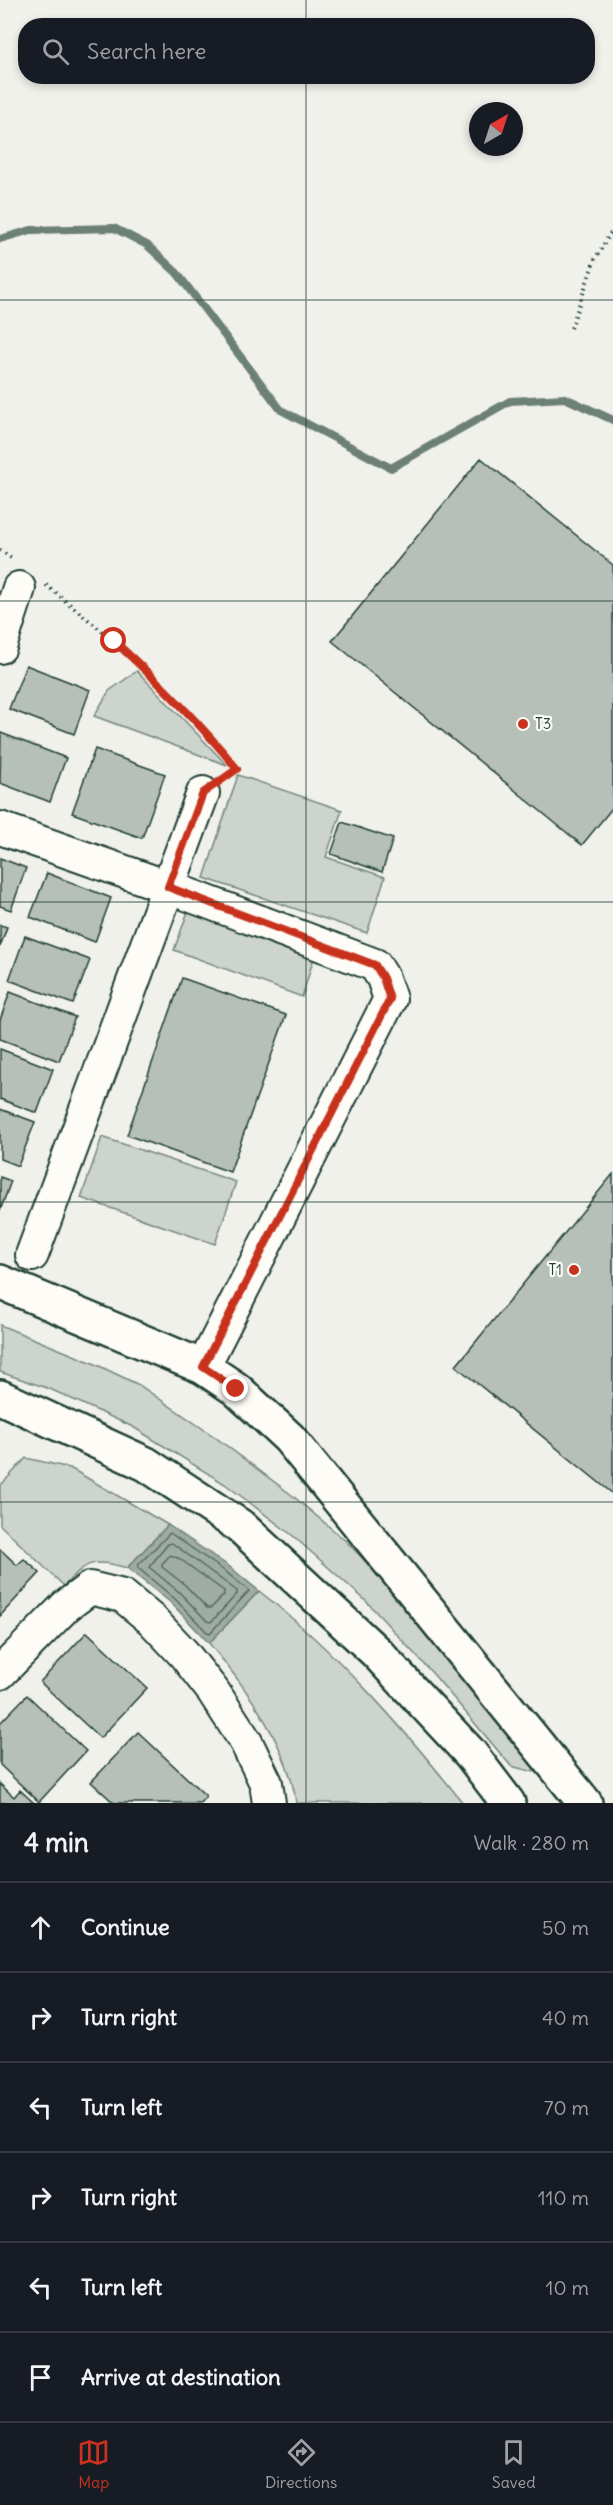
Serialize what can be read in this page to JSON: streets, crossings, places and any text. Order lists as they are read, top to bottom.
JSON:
{
  "places": ["T3", "T1"],
  "north": "top right",
  "page": {
    "search": "Search here",
    "heading": ["4 min", "Walk · 280 m"],
    "list": [
      ["Continue", "50 m"],
      ["Turn right", "40 m"],
      ["Turn left", "70 m"],
      ["Turn right", "110 m"],
      ["Turn left", "10 m"],
      "Arrive at destination"
    ],
    "nav": ["Map", "Directions", "Saved"]
  }
}
